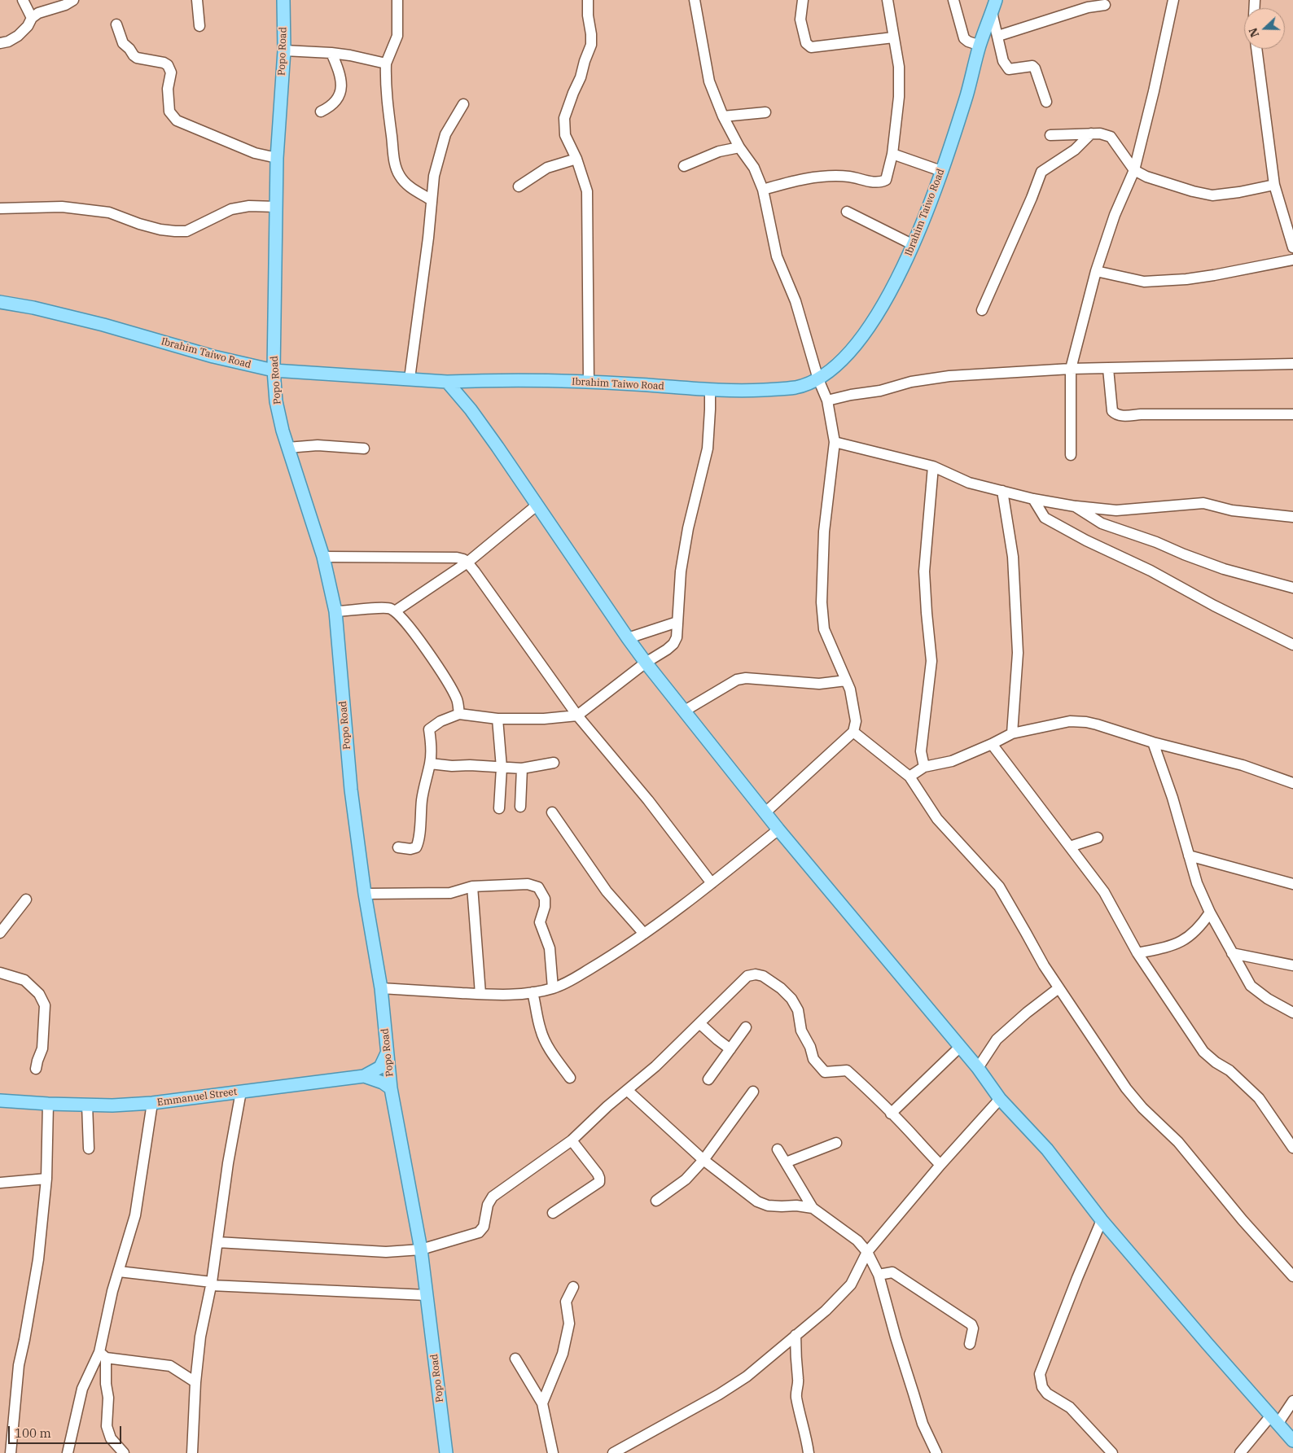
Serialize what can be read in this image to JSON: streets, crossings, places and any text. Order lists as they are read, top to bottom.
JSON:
{
  "streets": {
    "main road": ["Popo Road", "Ibrahim Taiwo Road", "Emmanuel Street"]
  },
  "crossings": [
    ["Popo Road", "Ibrahim Taiwo Road"],
    ["Popo Road", "Emmanuel Street"]
  ],
  "scale_bar": "100 m",
  "north": "left"
}
